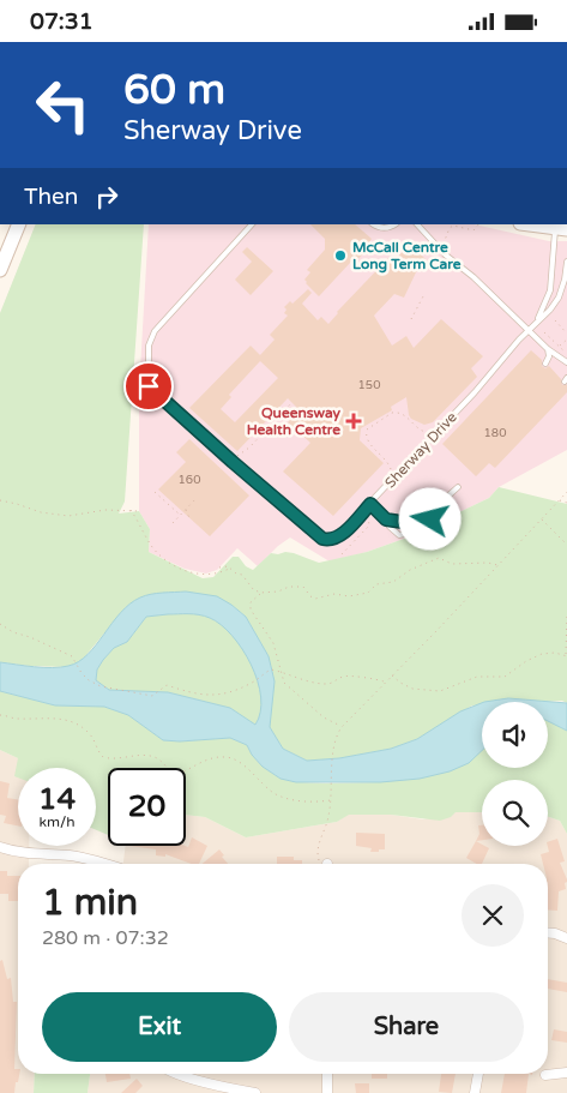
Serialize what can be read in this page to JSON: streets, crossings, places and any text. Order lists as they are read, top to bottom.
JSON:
{
  "streets": {
    "lane": ["Sherway Drive"]
  },
  "places": {
    "other": ["McCall Centre Long Term Care"],
    "health": ["Queensway Health Centre"]
  },
  "house_numbers": ["150", "180", "160"],
  "page": {
    "status": "07:31",
    "turn": ["60 m", "Sherway Drive"],
    "then": "Then",
    "speed": "14 km/h",
    "limit": "20",
    "heading": ["1 min", "280 m · 07:32"],
    "buttons": ["Exit", "Share"]
  }
}
